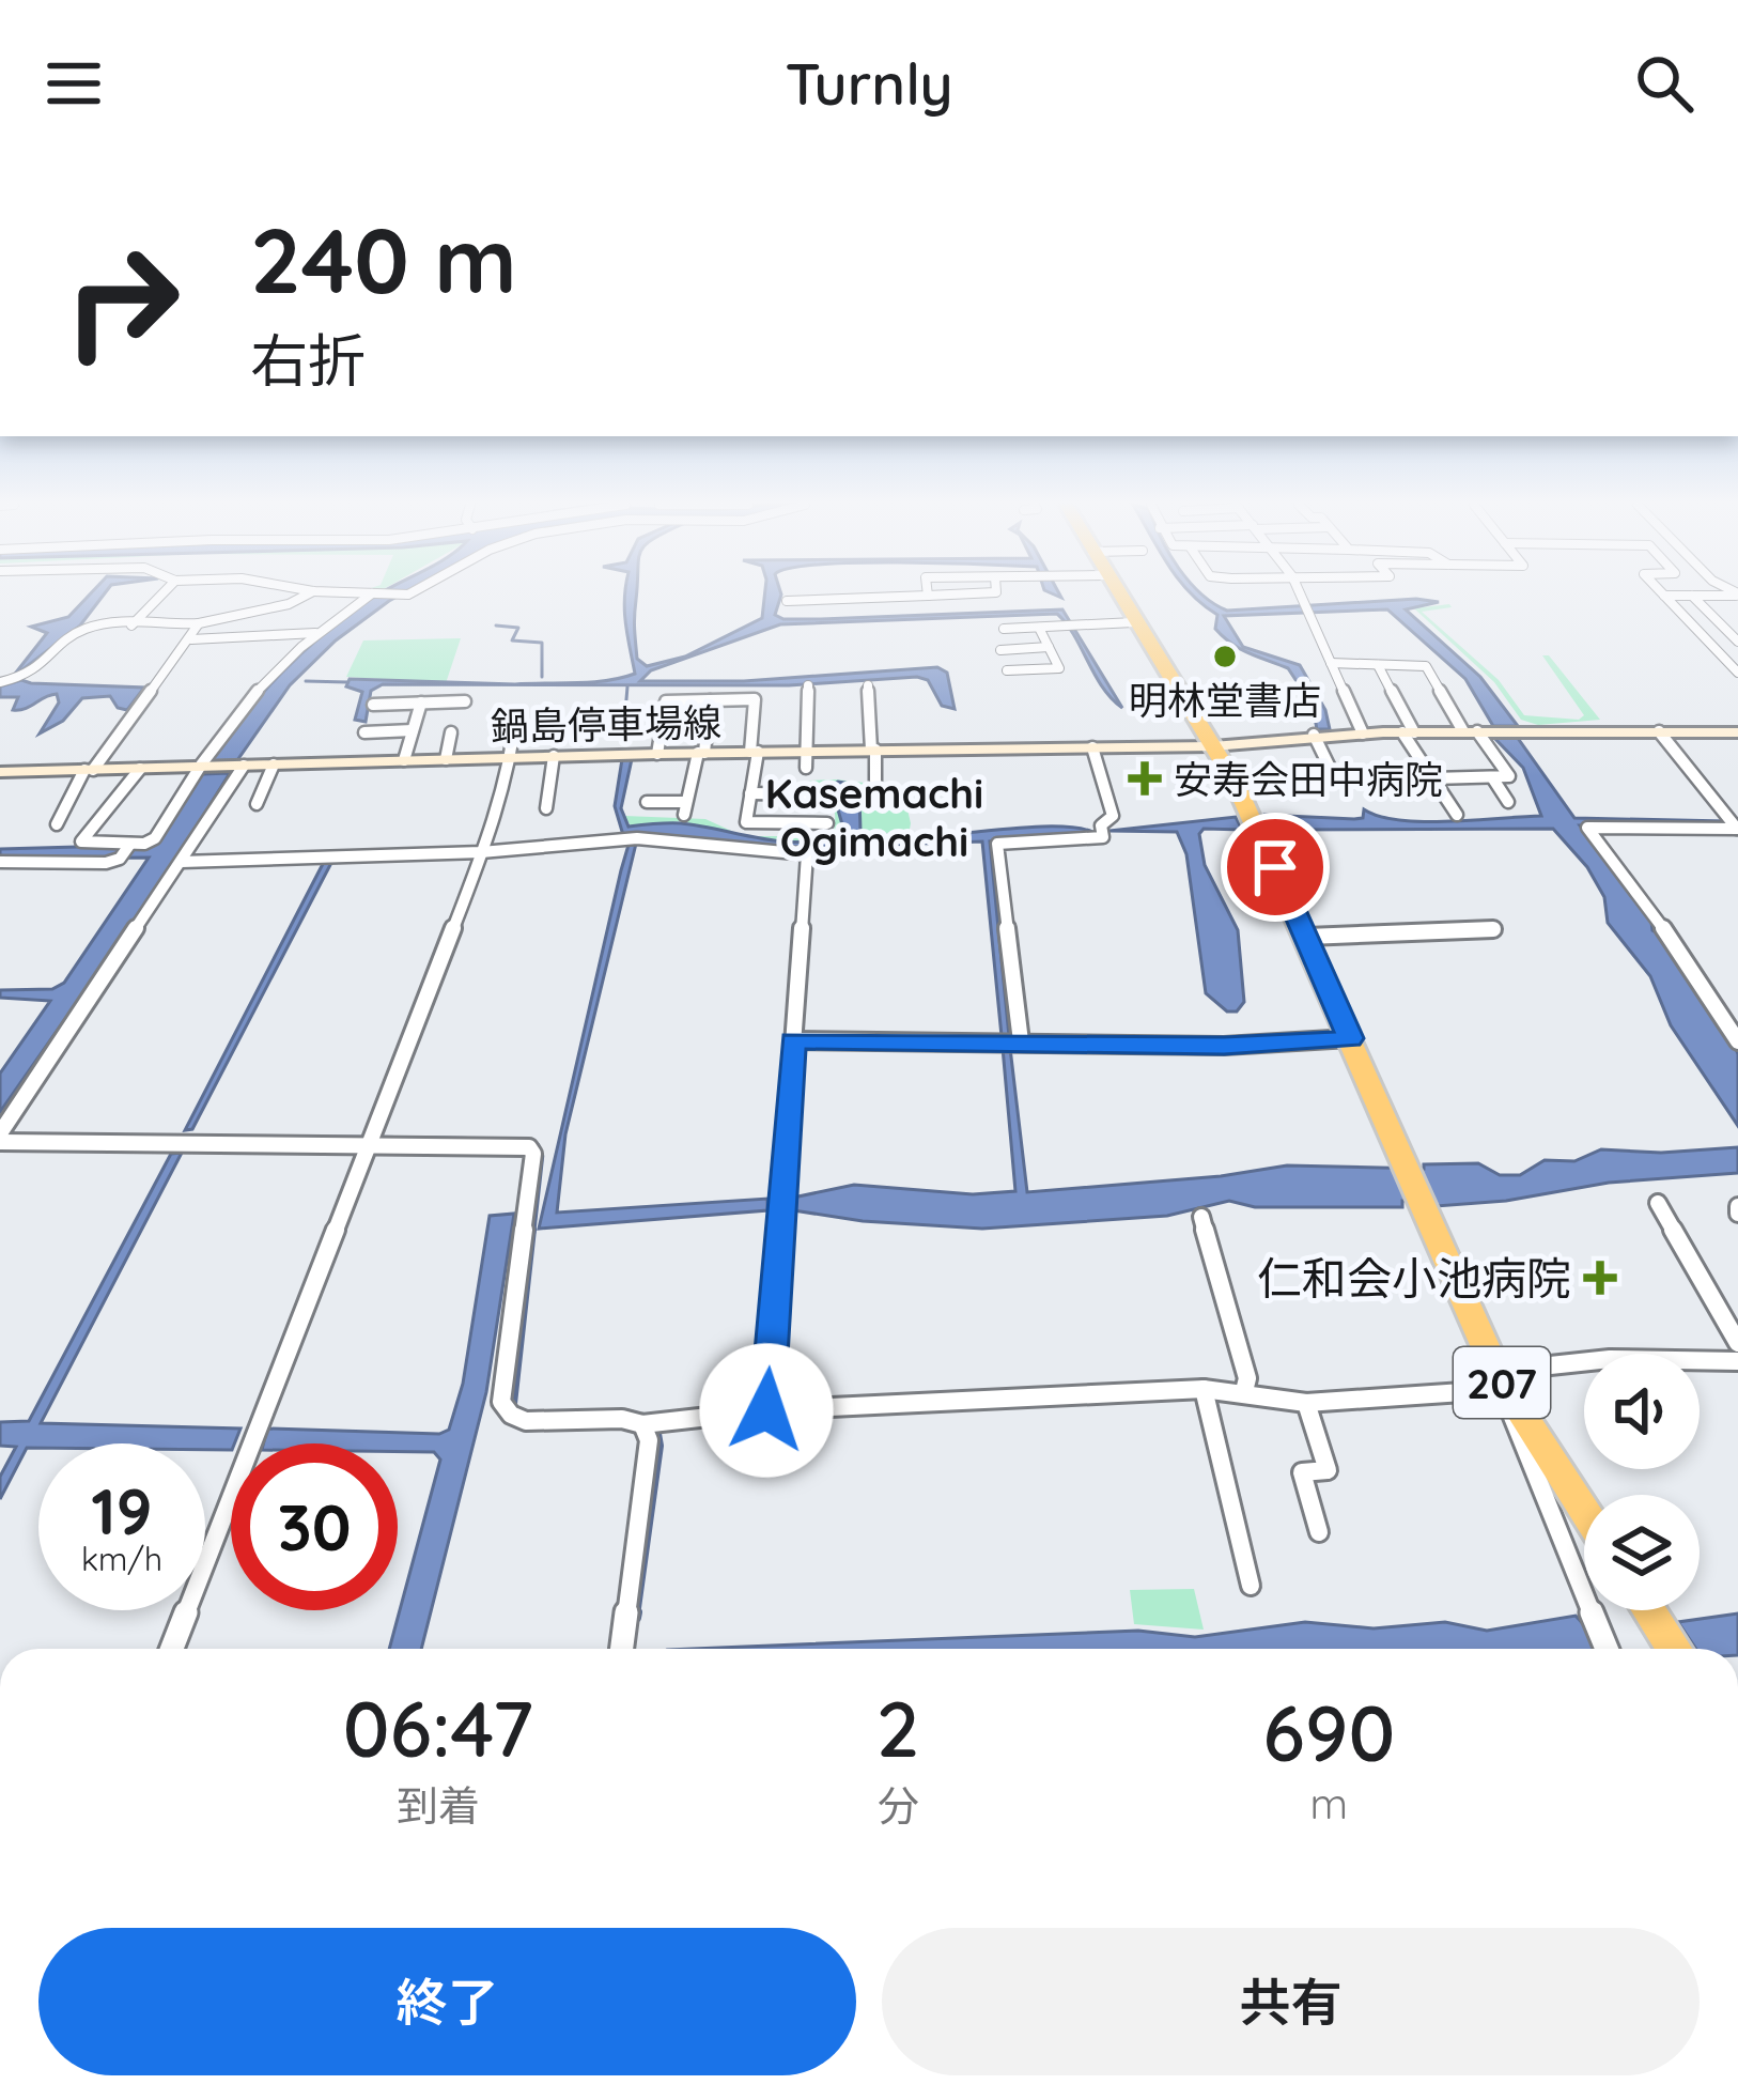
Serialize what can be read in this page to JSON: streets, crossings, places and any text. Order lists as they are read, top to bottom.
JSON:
{
  "streets": {
    "highway": ["207"],
    "main road": ["鍋島停車場線"]
  },
  "crossings": [
    ["鍋島停車場線", "207"]
  ],
  "districts": ["Kasemachi Ogimachi"],
  "places": {
    "other": ["明林堂書店"],
    "health": ["安寿会田中病院", "仁和会小池病院"]
  },
  "page": {
    "header": "Turnly",
    "turn": ["240 m", "右折"],
    "speed": "19 km/h",
    "limit": "30",
    "eta": [
      "06:47",
      "到着",
      "2",
      "分",
      "690",
      "m"
    ],
    "buttons": ["終了", "共有"]
  }
}
